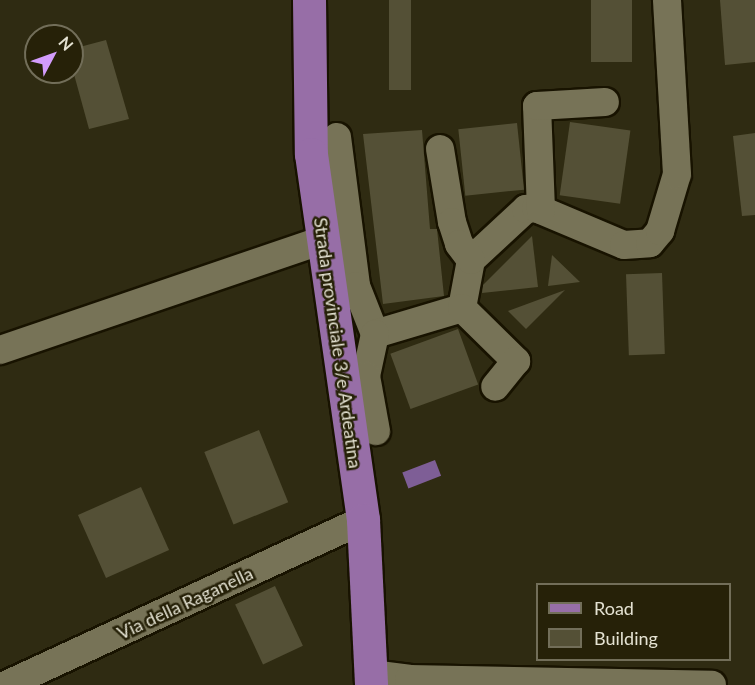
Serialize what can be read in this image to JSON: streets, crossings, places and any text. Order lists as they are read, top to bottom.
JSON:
{
  "streets": {
    "main road": ["Strada provinciale 3/e Ardeatina"],
    "street": ["Via della Raganella"]
  },
  "crossings": [
    ["Strada provinciale 3/e Ardeatina", "Via della Raganella"]
  ],
  "legend": ["Road", "Building"],
  "north": "top right"
}
